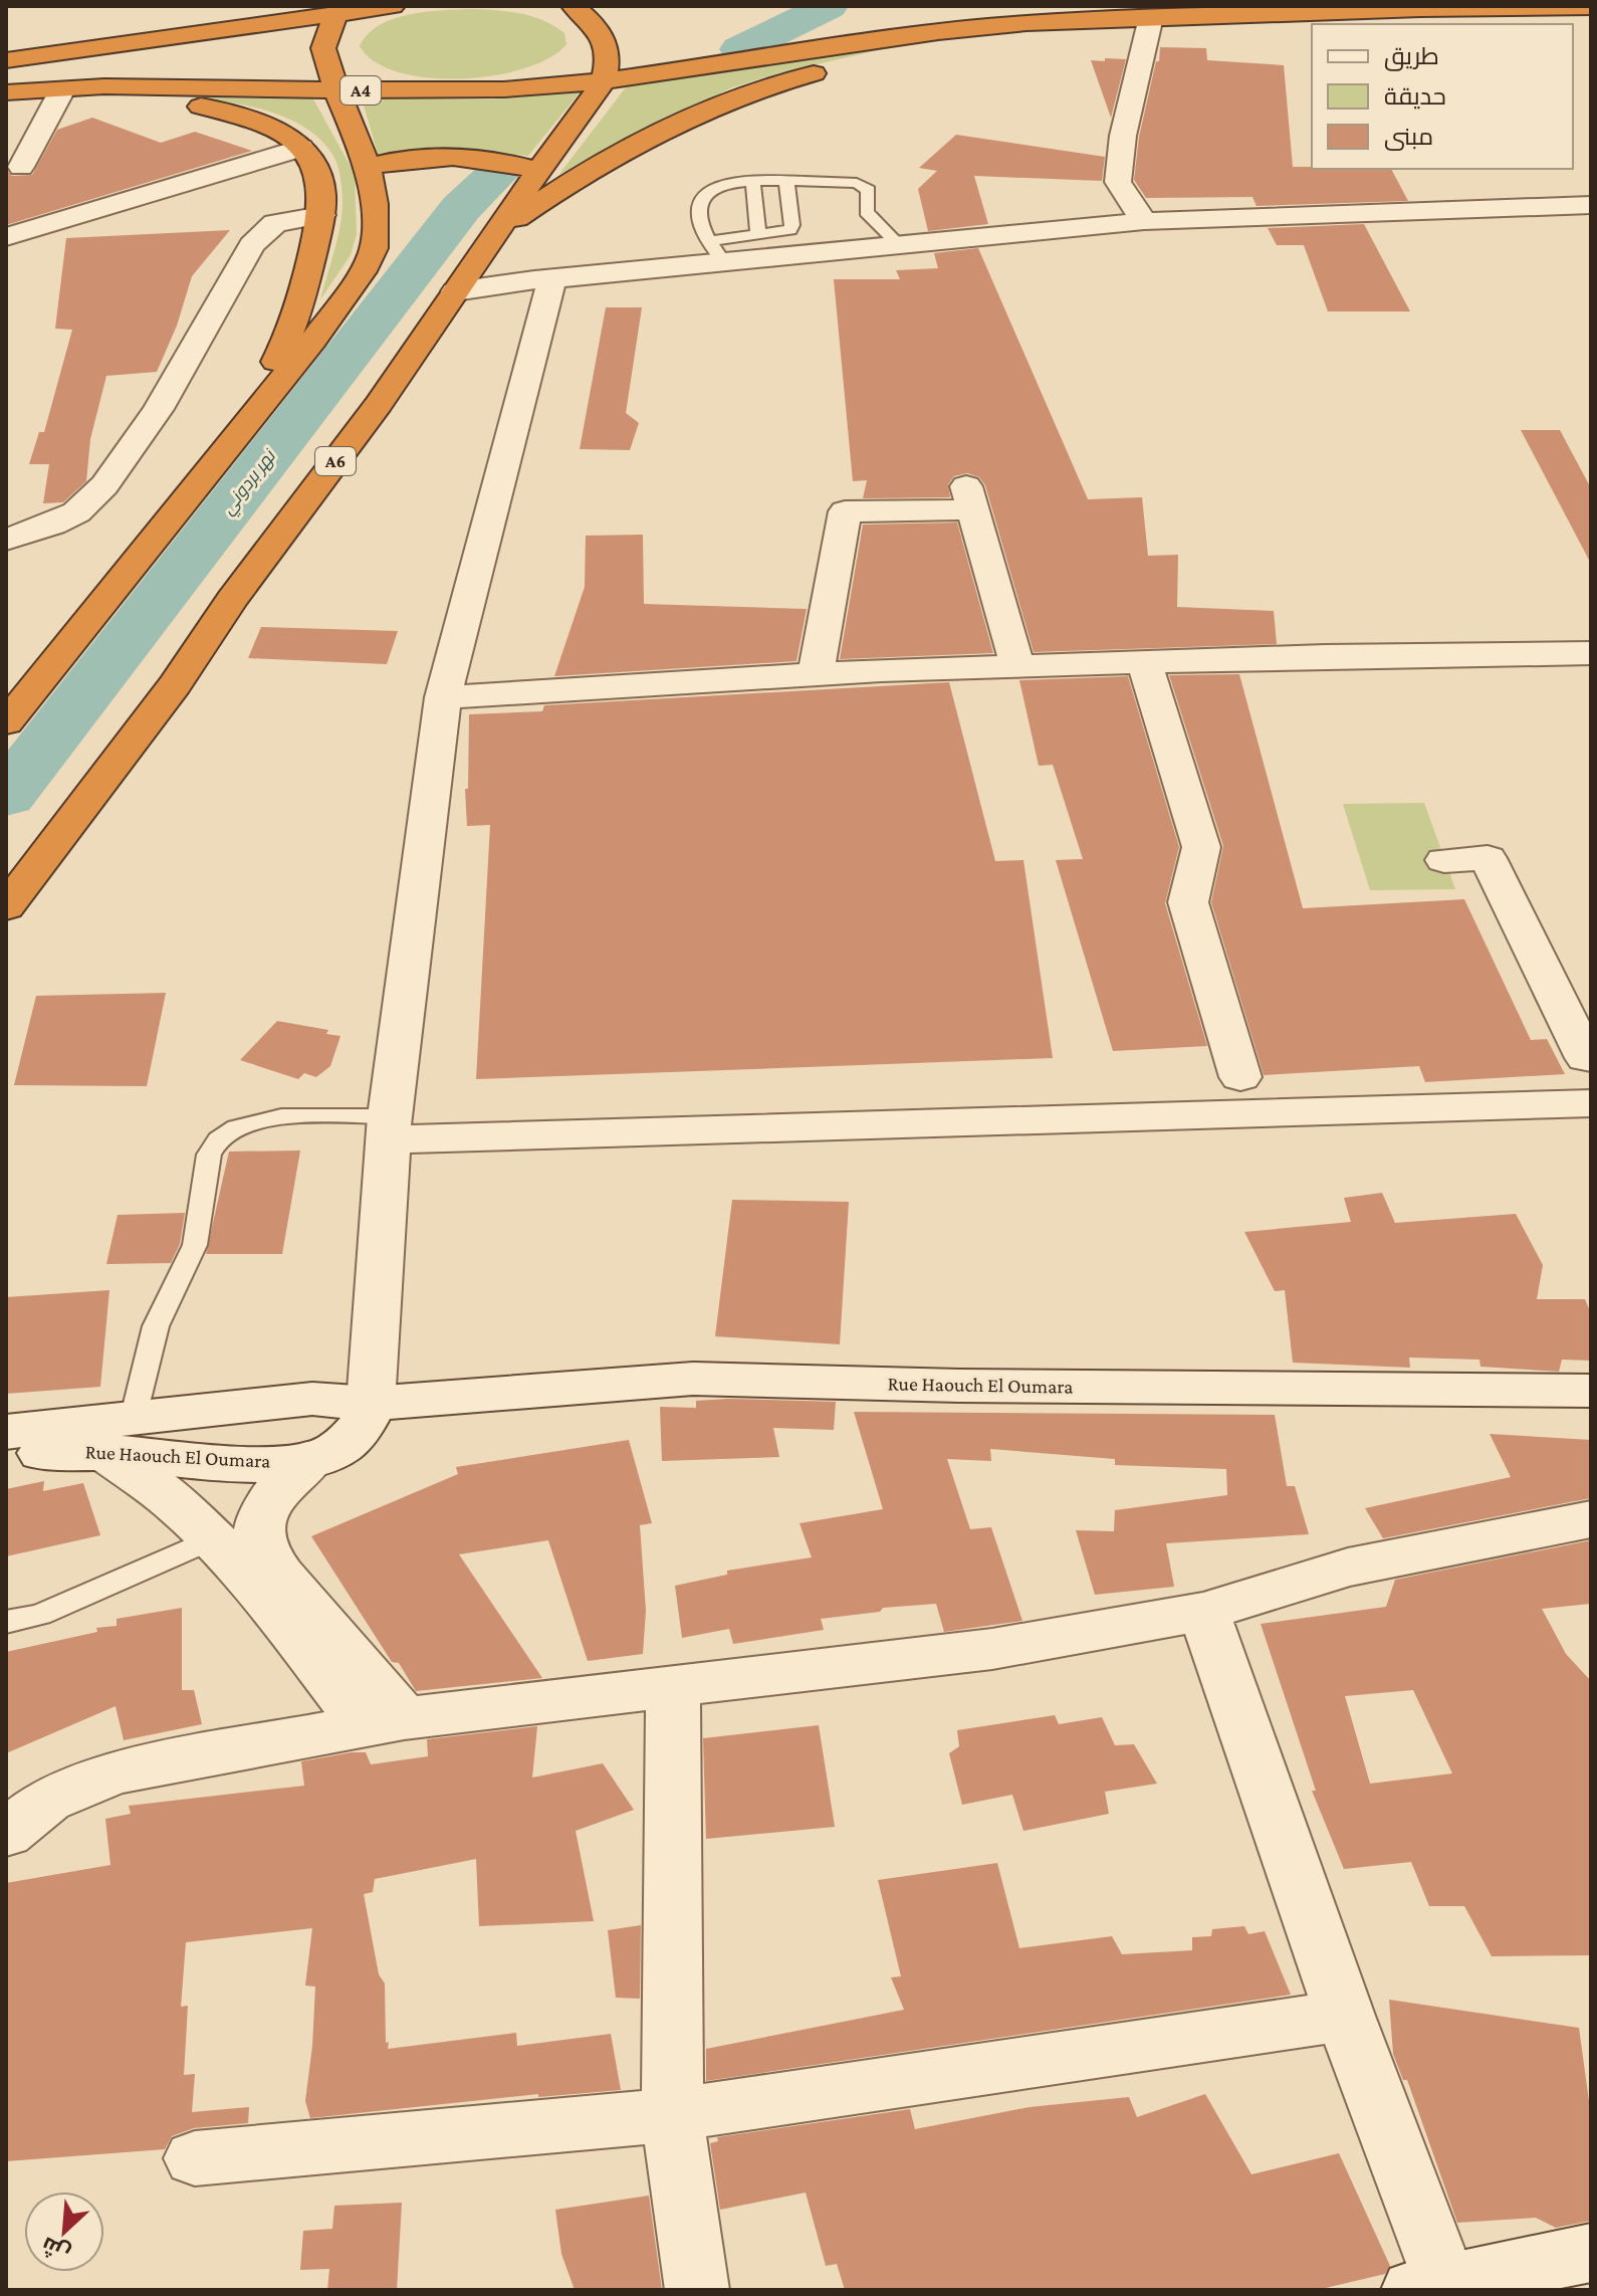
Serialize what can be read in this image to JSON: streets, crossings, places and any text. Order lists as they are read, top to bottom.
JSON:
{
  "streets": {
    "highway": ["A4", "A6"],
    "street": ["Rue Haouch El Oumara"]
  },
  "crossings": [
    ["A4", "A6"]
  ],
  "water": ["نهر بردوني"],
  "legend": ["طريق", "حديقة", "مبنى"],
  "north": "bottom left"
}
